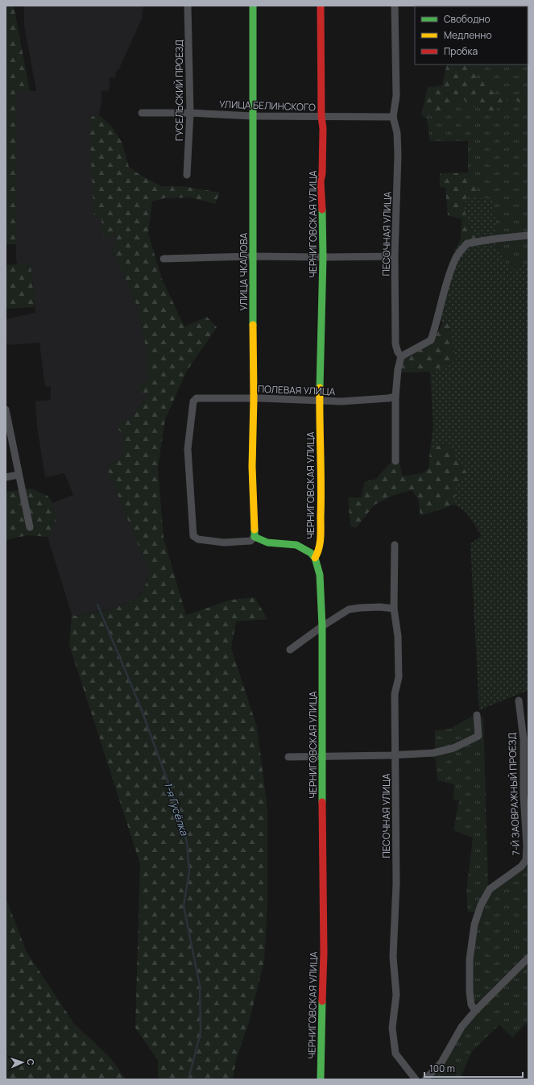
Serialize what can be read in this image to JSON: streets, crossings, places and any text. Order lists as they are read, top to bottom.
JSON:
{
  "streets": {
    "street": [
      "ГУСЕЛЬСКИЙ ПРОЕЗД",
      "УЛИЦА БЕЛИНСКОГО",
      "ЧЕРНИГОВСКАЯ УЛИЦА",
      "ПЕСОЧНАЯ УЛИЦА",
      "УЛИЦА ЧКАЛОВА",
      "ПОЛЕВАЯ УЛИЦА",
      "7-Й ЗАОВРАЖНЫЙ ПРОЕЗД"
    ]
  },
  "crossings": [
    ["ГУСЕЛЬСКИЙ ПРОЕЗД", "УЛИЦА БЕЛИНСКОГО"],
    ["УЛИЦА БЕЛИНСКОГО", "ЧЕРНИГОВСКАЯ УЛИЦА"],
    ["УЛИЦА БЕЛИНСКОГО", "ПЕСОЧНАЯ УЛИЦА"],
    ["УЛИЦА БЕЛИНСКОГО", "УЛИЦА ЧКАЛОВА"],
    ["ЧЕРНИГОВСКАЯ УЛИЦА", "ПОЛЕВАЯ УЛИЦА"],
    ["УЛИЦА ЧКАЛОВА", "ПОЛЕВАЯ УЛИЦА"]
  ],
  "water": ["1-я Гусёлка"],
  "legend": ["Свободно", "Медленно", "Пробка"],
  "scale_bar": "100 m",
  "north": "right"
}
